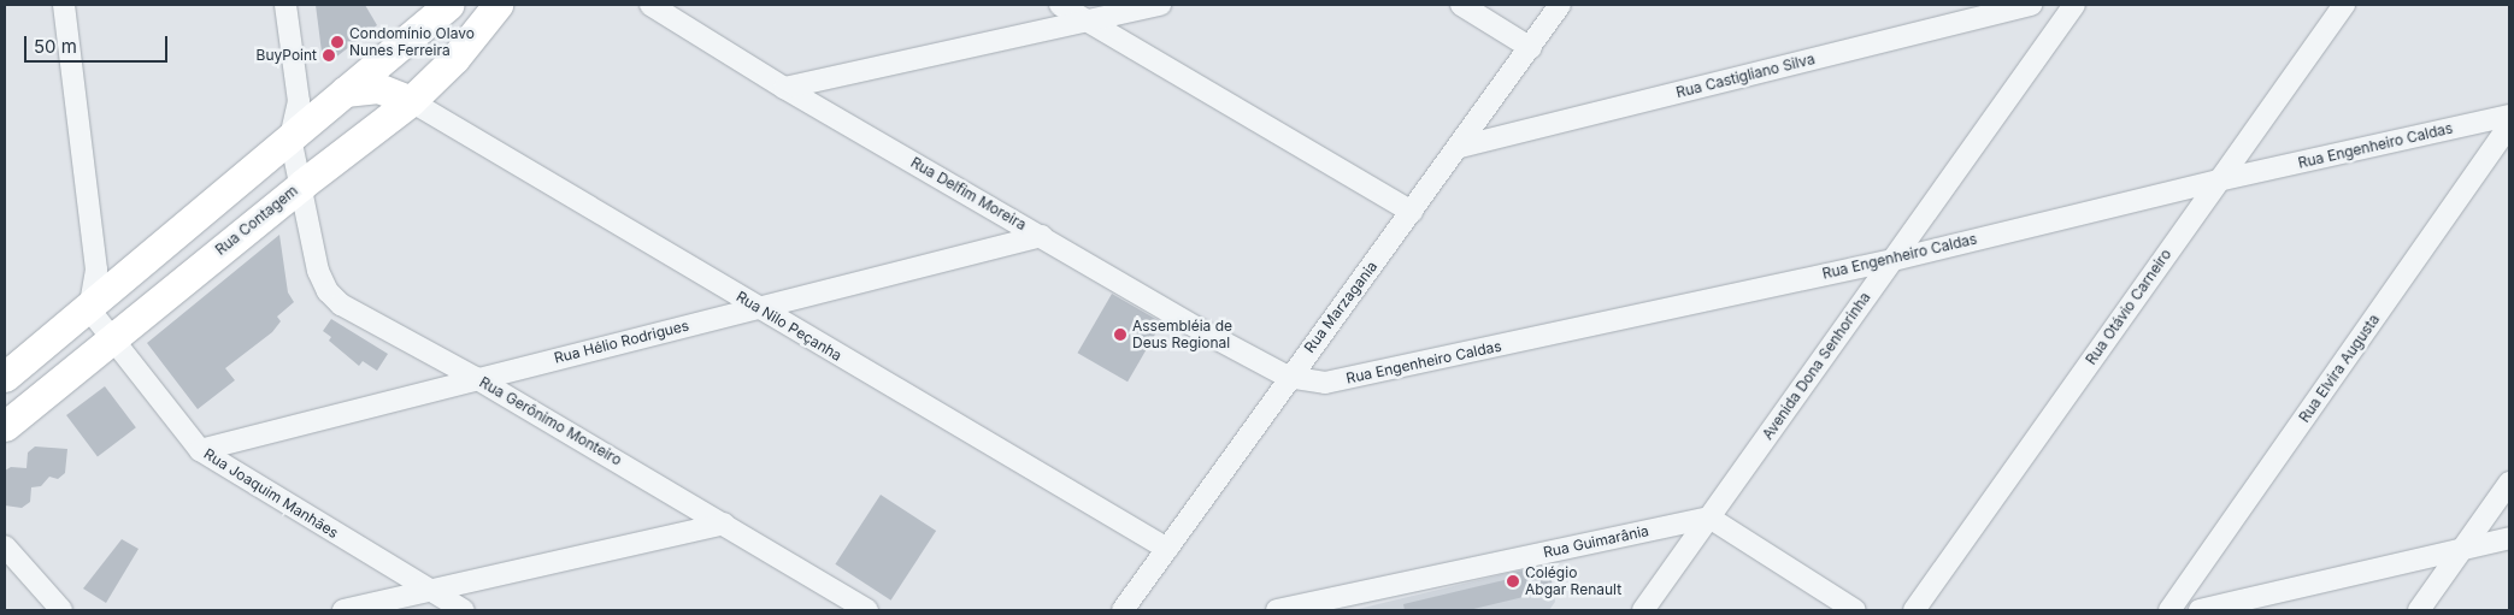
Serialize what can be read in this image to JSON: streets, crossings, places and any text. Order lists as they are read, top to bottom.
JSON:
{
  "streets": {
    "street": [
      "Rua Castigliano Silva",
      "Rua Engenheiro Caldas",
      "Rua Delfim Moreira",
      "Rua Contagem",
      "Rua Marzagania",
      "Rua Otávio Carneiro",
      "Rua Nilo Peçanha",
      "Rua Hélio Rodrigues",
      "Avenida Dona Senhorinha",
      "Rua Elvira Augusta",
      "Rua Gerônimo Monteiro",
      "Rua Joaquim Manhães",
      "Rua Guimarânia"
    ]
  },
  "crossings": [
    ["Rua Castigliano Silva", "Rua Marzagania"],
    ["Rua Engenheiro Caldas", "Rua Delfim Moreira"],
    ["Rua Engenheiro Caldas", "Rua Marzagania"],
    ["Rua Engenheiro Caldas", "Rua Otávio Carneiro"],
    ["Rua Engenheiro Caldas", "Avenida Dona Senhorinha"],
    ["Rua Delfim Moreira", "Rua Marzagania"],
    ["Rua Delfim Moreira", "Rua Hélio Rodrigues"],
    ["Rua Contagem", "Rua Nilo Peçanha"],
    ["Rua Contagem", "Rua Gerônimo Monteiro"],
    ["Rua Contagem", "Rua Joaquim Manhães"],
    ["Rua Marzagania", "Rua Nilo Peçanha"],
    ["Rua Nilo Peçanha", "Rua Hélio Rodrigues"],
    ["Rua Hélio Rodrigues", "Rua Gerônimo Monteiro"],
    ["Rua Hélio Rodrigues", "Rua Joaquim Manhães"],
    ["Avenida Dona Senhorinha", "Rua Guimarânia"]
  ],
  "places": [
    "Condomínio Olavo Nunes Ferreira",
    "BuyPoint",
    "Assembléia de Deus Regional",
    "Colégio Abgar Renault"
  ],
  "scale_bar": "50 m"
}
